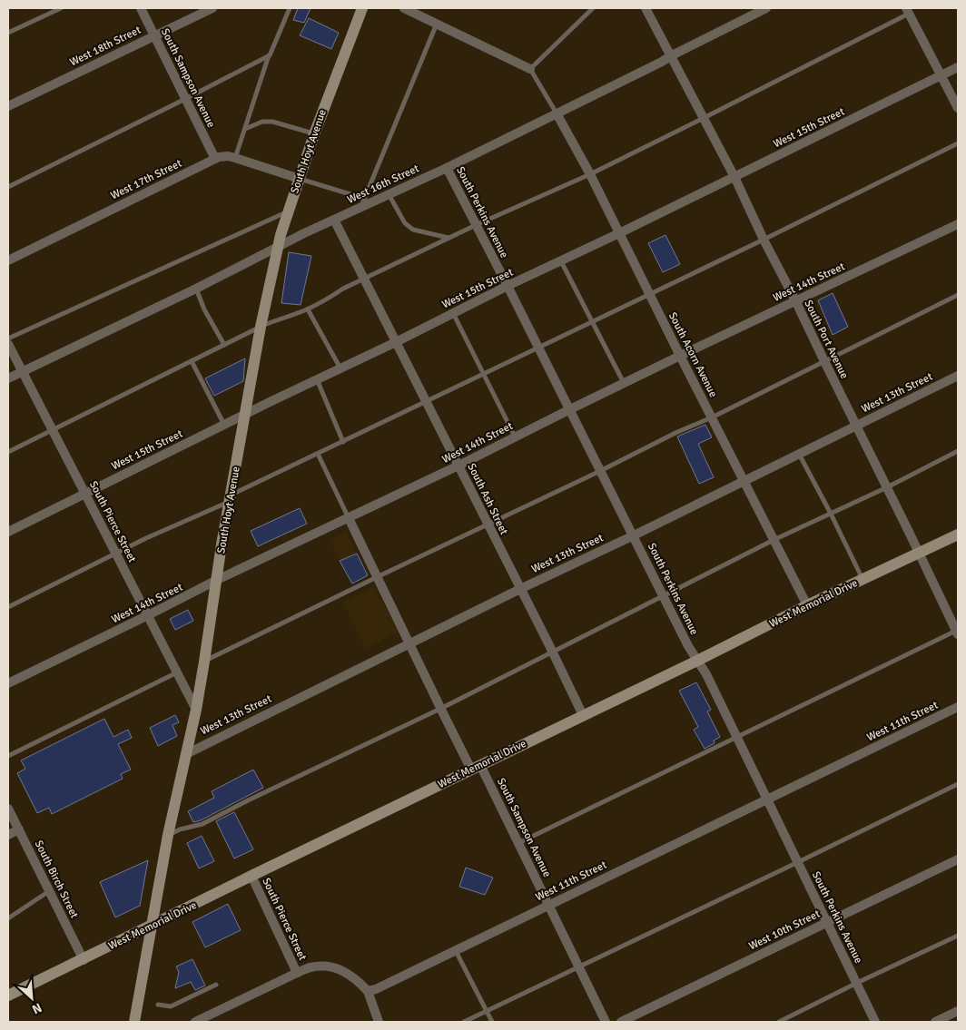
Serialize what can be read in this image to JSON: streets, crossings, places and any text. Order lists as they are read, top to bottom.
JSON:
{
  "streets": {
    "main road": ["South Hoyt Avenue", "West Memorial Drive"],
    "street": [
      "West 18th Street",
      "South Sampson Avenue",
      "West 15th Street",
      "West 17th Street",
      "West 16th Street",
      "South Perkins Avenue",
      "West 14th Street",
      "South Port Avenue",
      "South Acorn Avenue",
      "West 13th Street",
      "South Ash Street",
      "South Pierce Street",
      "West 11th Street",
      "South Birch Street",
      "West 10th Street"
    ]
  },
  "crossings": [
    ["West 18th Street", "South Sampson Avenue"],
    ["South Sampson Avenue", "West 17th Street"],
    ["South Sampson Avenue", "West 14th Street"],
    ["South Sampson Avenue", "West 13th Street"],
    ["South Sampson Avenue", "West Memorial Drive"],
    ["South Sampson Avenue", "West 11th Street"],
    ["West 15th Street", "South Hoyt Avenue"],
    ["West 15th Street", "South Perkins Avenue"],
    ["West 15th Street", "South Port Avenue"],
    ["West 15th Street", "South Acorn Avenue"],
    ["West 15th Street", "South Ash Street"],
    ["West 15th Street", "South Pierce Street"],
    ["South Hoyt Avenue", "West 17th Street"],
    ["South Hoyt Avenue", "West 16th Street"],
    ["South Hoyt Avenue", "West 14th Street"],
    ["South Hoyt Avenue", "West 13th Street"],
    ["South Hoyt Avenue", "South Pierce Street"],
    ["South Hoyt Avenue", "West Memorial Drive"],
    ["West 16th Street", "South Perkins Avenue"],
    ["West 16th Street", "South Port Avenue"],
    ["West 16th Street", "South Acorn Avenue"],
    ["West 16th Street", "South Ash Street"],
    ["West 16th Street", "South Pierce Street"],
    ["South Perkins Avenue", "West 14th Street"],
    ["South Perkins Avenue", "West 13th Street"],
    ["South Perkins Avenue", "West Memorial Drive"],
    ["South Perkins Avenue", "West 11th Street"],
    ["South Perkins Avenue", "West 10th Street"],
    ["West 14th Street", "South Port Avenue"],
    ["West 14th Street", "South Acorn Avenue"],
    ["West 14th Street", "South Ash Street"],
    ["West 14th Street", "South Pierce Street"],
    ["South Port Avenue", "West 13th Street"],
    ["South Port Avenue", "West Memorial Drive"],
    ["South Acorn Avenue", "West 13th Street"],
    ["South Acorn Avenue", "West Memorial Drive"],
    ["West 13th Street", "South Ash Street"],
    ["South Ash Street", "West Memorial Drive"],
    ["South Pierce Street", "West Memorial Drive"],
    ["West Memorial Drive", "South Birch Street"]
  ],
  "north": "bottom right"
}
